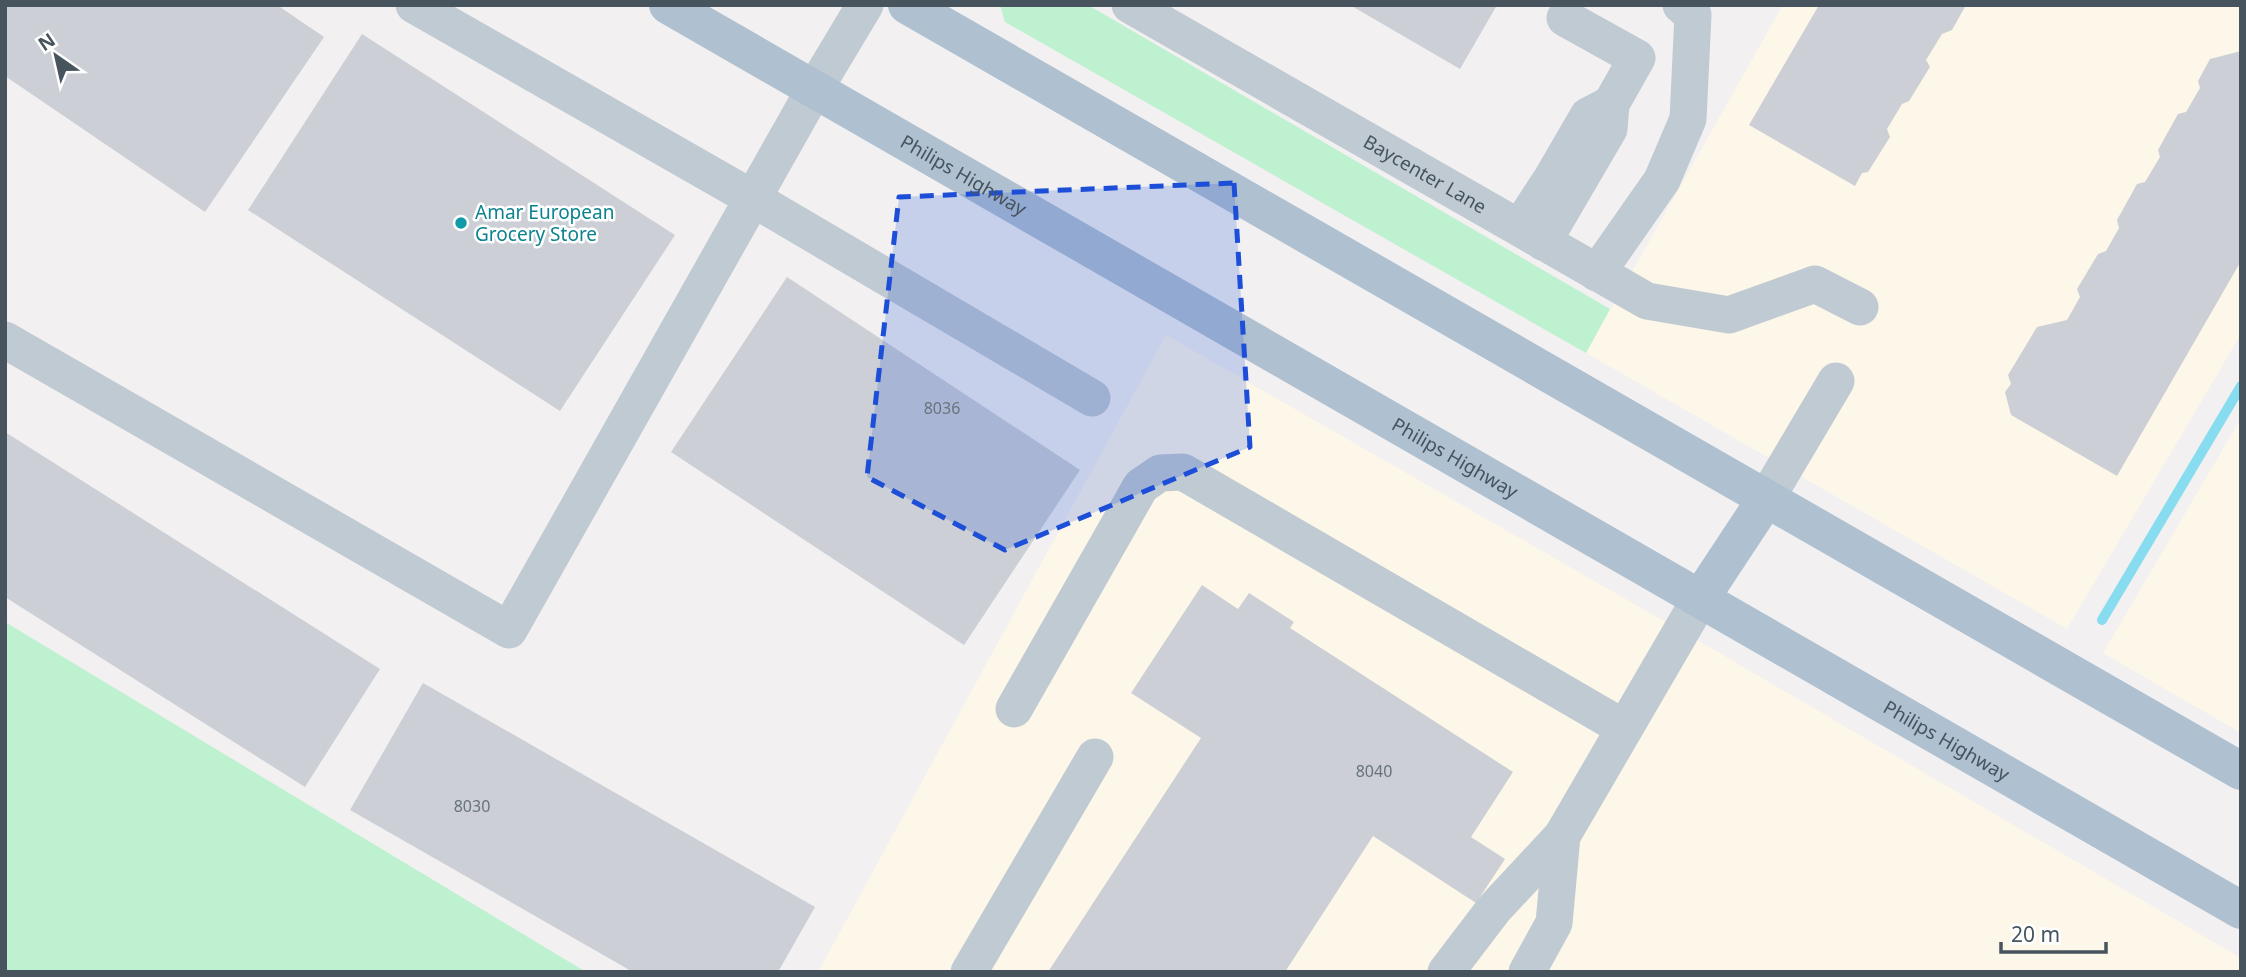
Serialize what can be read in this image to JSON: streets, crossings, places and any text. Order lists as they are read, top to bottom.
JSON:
{
  "streets": {
    "main road": ["Philips Highway"],
    "street": ["Baycenter Lane"]
  },
  "places": ["Amar European Grocery Store"],
  "house_numbers": ["8036", "8040", "8030"],
  "scale_bar": "20 m",
  "north": "top left"
}
